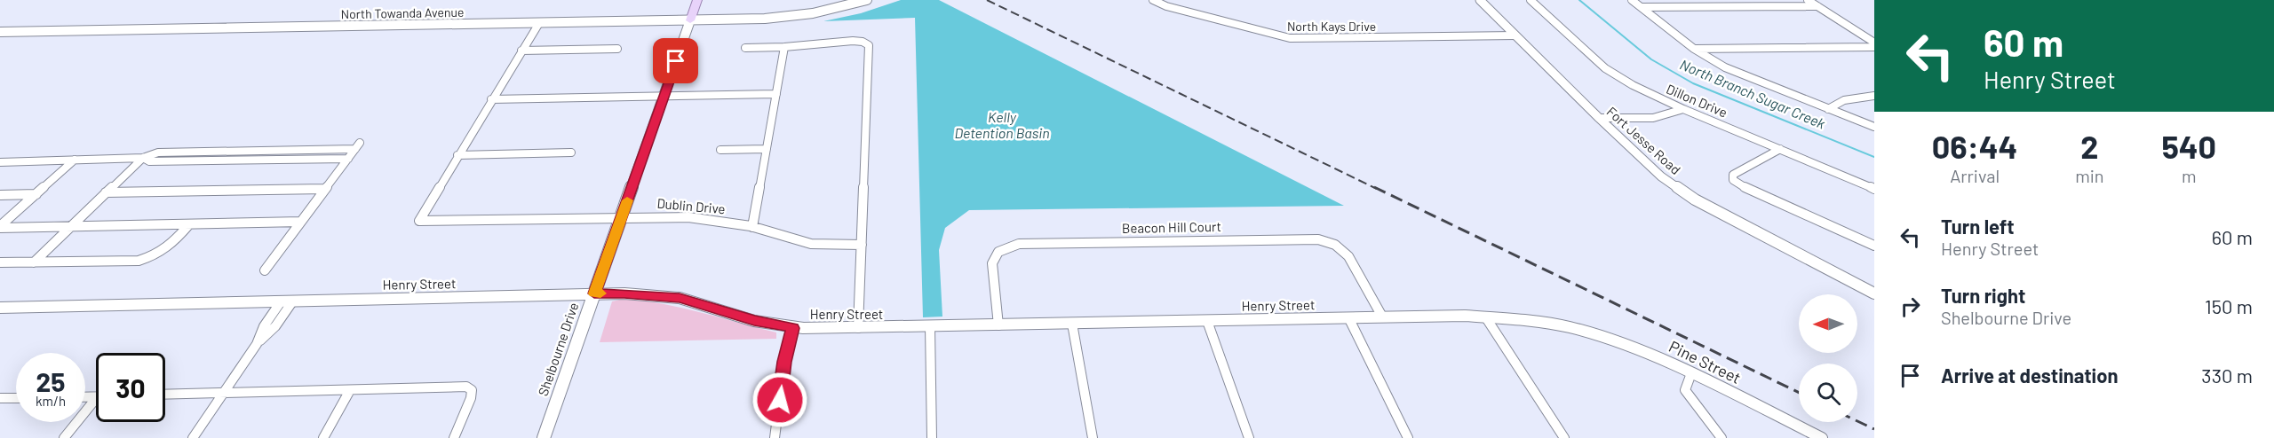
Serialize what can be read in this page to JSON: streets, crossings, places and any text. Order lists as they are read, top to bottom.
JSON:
{
  "streets": {
    "main road": ["North Towanda Avenue", "Shelbourne Drive"],
    "street": [
      "North Kays Drive",
      "Dillon Drive",
      "Fort Jesse Road",
      "Dublin Drive",
      "Beacon Hill Court",
      "Henry Street",
      "Pine Street"
    ]
  },
  "crossings": [
    ["North Towanda Avenue", "Shelbourne Drive"],
    ["North Kays Drive", "Fort Jesse Road"],
    ["Dublin Drive", "Shelbourne Drive"],
    ["Beacon Hill Court", "Henry Street"],
    ["Henry Street", "Shelbourne Drive"],
    ["Henry Street", "Pine Street"]
  ],
  "water": ["North Branch Sugar Creek", "Kelly Detention Basin"],
  "north": "left",
  "page": {
    "turn": ["60 m", "Henry Street"],
    "eta": [
      "06:44",
      "Arrival",
      "2",
      "min",
      "540",
      "m"
    ],
    "list": [
      {
        "name": "Turn left",
        "note": "Henry Street",
        "value": "60 m"
      },
      {
        "name": "Turn right",
        "note": "Shelbourne Drive",
        "value": "150 m"
      },
      {
        "name": "Arrive at destination",
        "value": "330 m"
      }
    ],
    "speed": "25 km/h",
    "limit": "30"
  }
}
